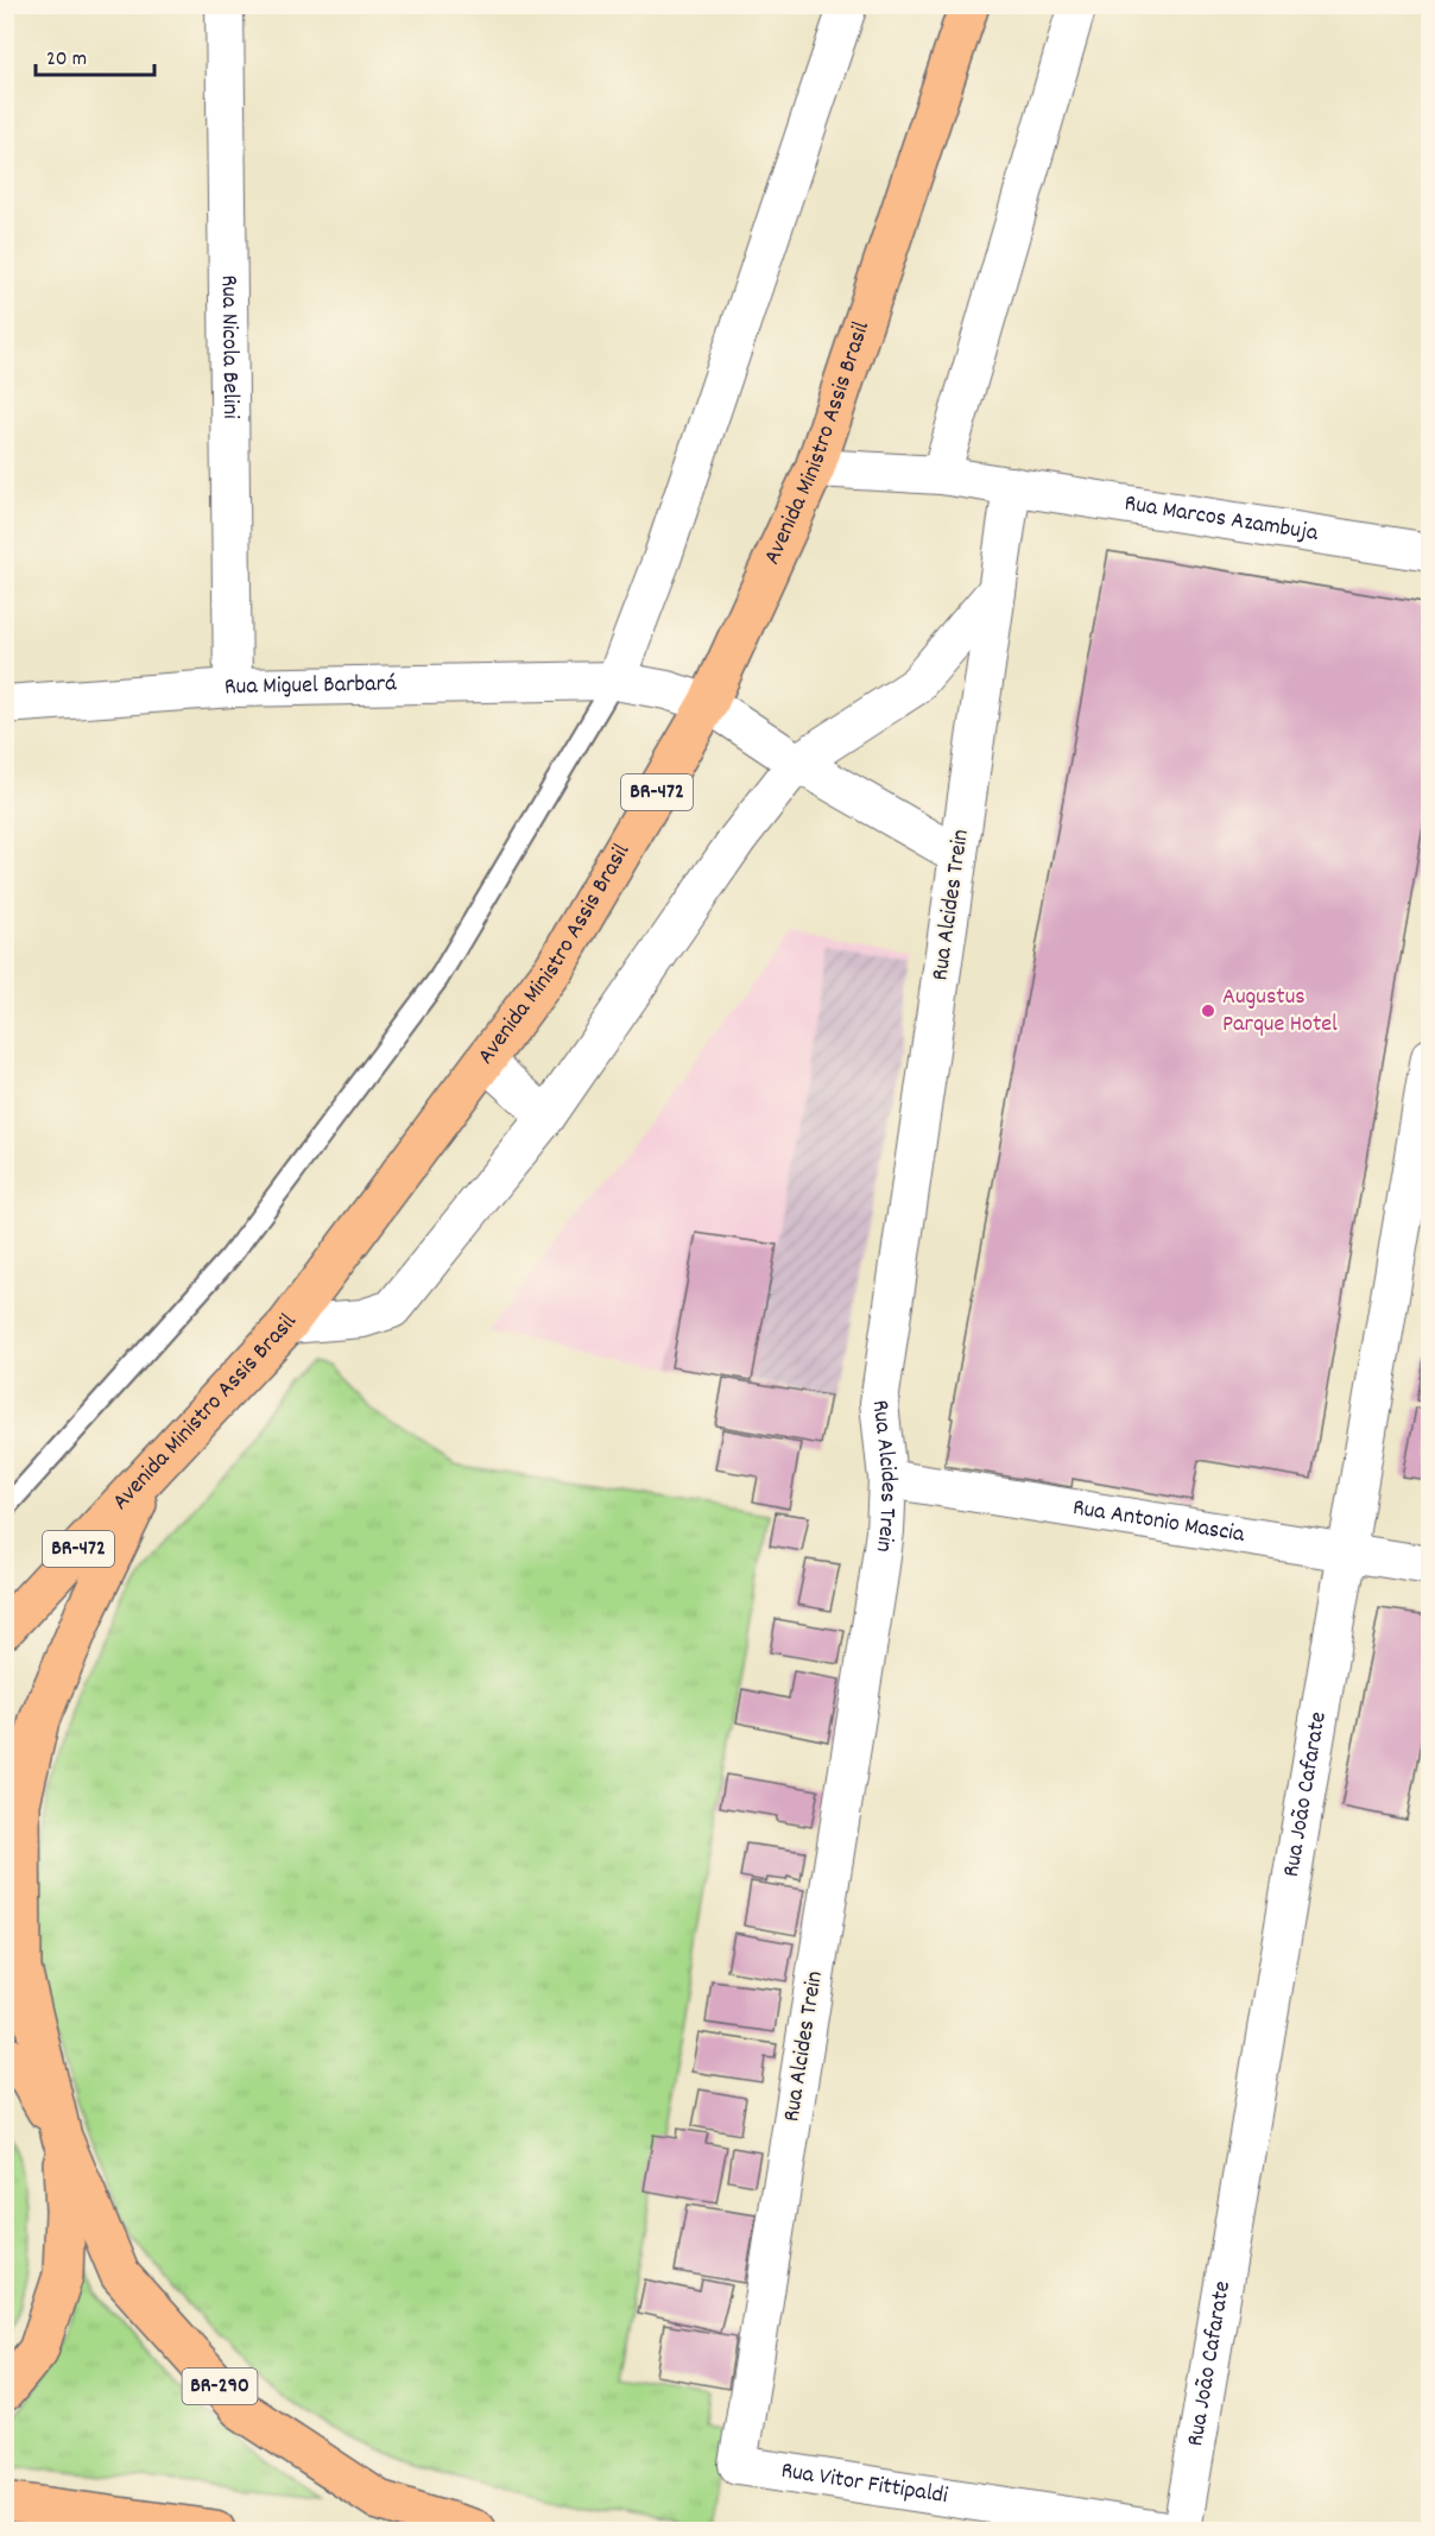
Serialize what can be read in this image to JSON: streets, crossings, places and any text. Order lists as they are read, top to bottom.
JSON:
{
  "streets": {
    "highway": ["Avenida Ministro Assis Brasil", "BR-472", "BR-290"],
    "street": [
      "Rua Nicola Belini",
      "Rua Marcos Azambuja",
      "Rua Miguel Barbará",
      "Rua Alcides Trein",
      "Rua Antonio Mascia",
      "Rua João Cafarate",
      "Rua Vitor Fittipaldi"
    ]
  },
  "crossings": [
    ["Rua Nicola Belini", "Rua Miguel Barbará"],
    ["Avenida Ministro Assis Brasil", "Rua Marcos Azambuja"],
    ["Avenida Ministro Assis Brasil", "Rua Miguel Barbará"],
    ["Avenida Ministro Assis Brasil", "BR-472"],
    ["Rua Marcos Azambuja", "Rua Alcides Trein"],
    ["Rua Miguel Barbará", "Rua Alcides Trein"],
    ["BR-472", "BR-290"],
    ["Rua Alcides Trein", "Rua Antonio Mascia"],
    ["Rua Alcides Trein", "Rua Vitor Fittipaldi"],
    ["Rua Antonio Mascia", "Rua João Cafarate"]
  ],
  "places": ["Augustus Parque Hotel"],
  "scale_bar": "20 m"
}
